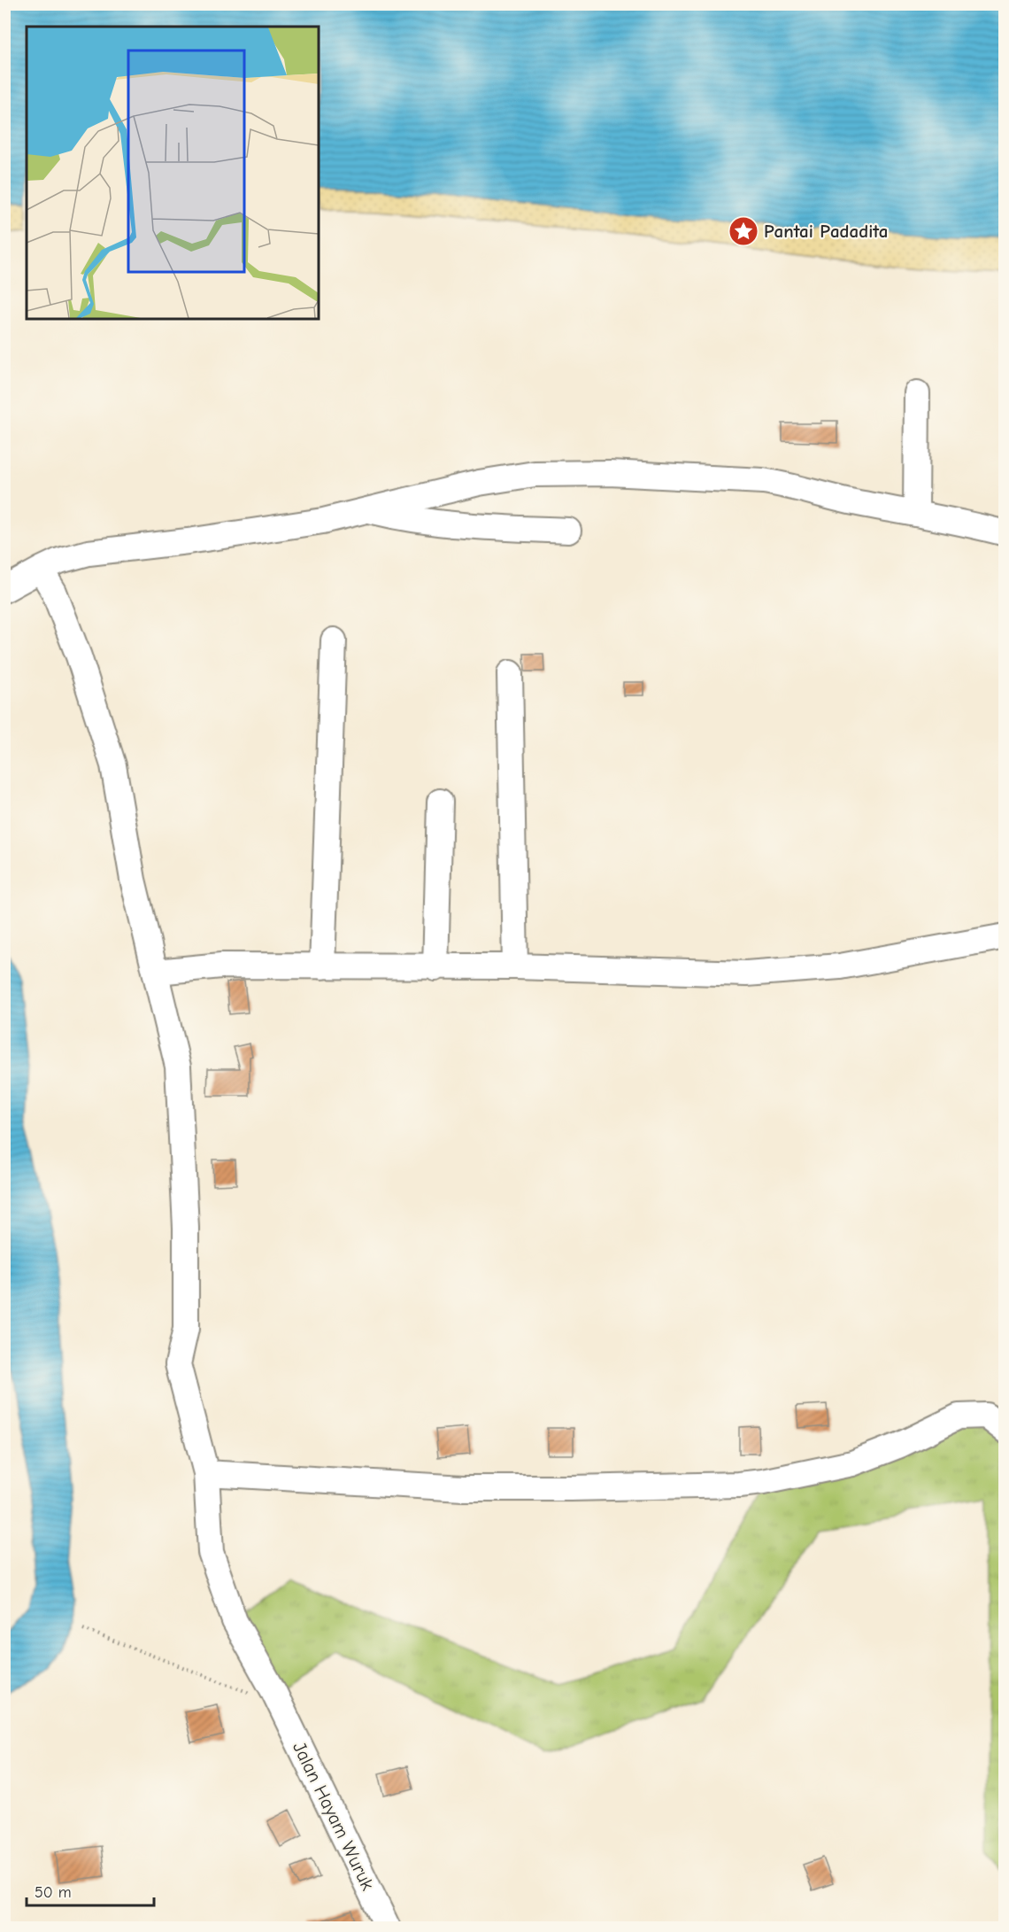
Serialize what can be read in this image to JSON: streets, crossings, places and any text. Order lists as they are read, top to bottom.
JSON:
{
  "streets": {
    "street": ["Jalan Hayam Wuruk"]
  },
  "places": {
    "place": ["Pantai Padadita"]
  },
  "scale_bar": "50 m"
}
